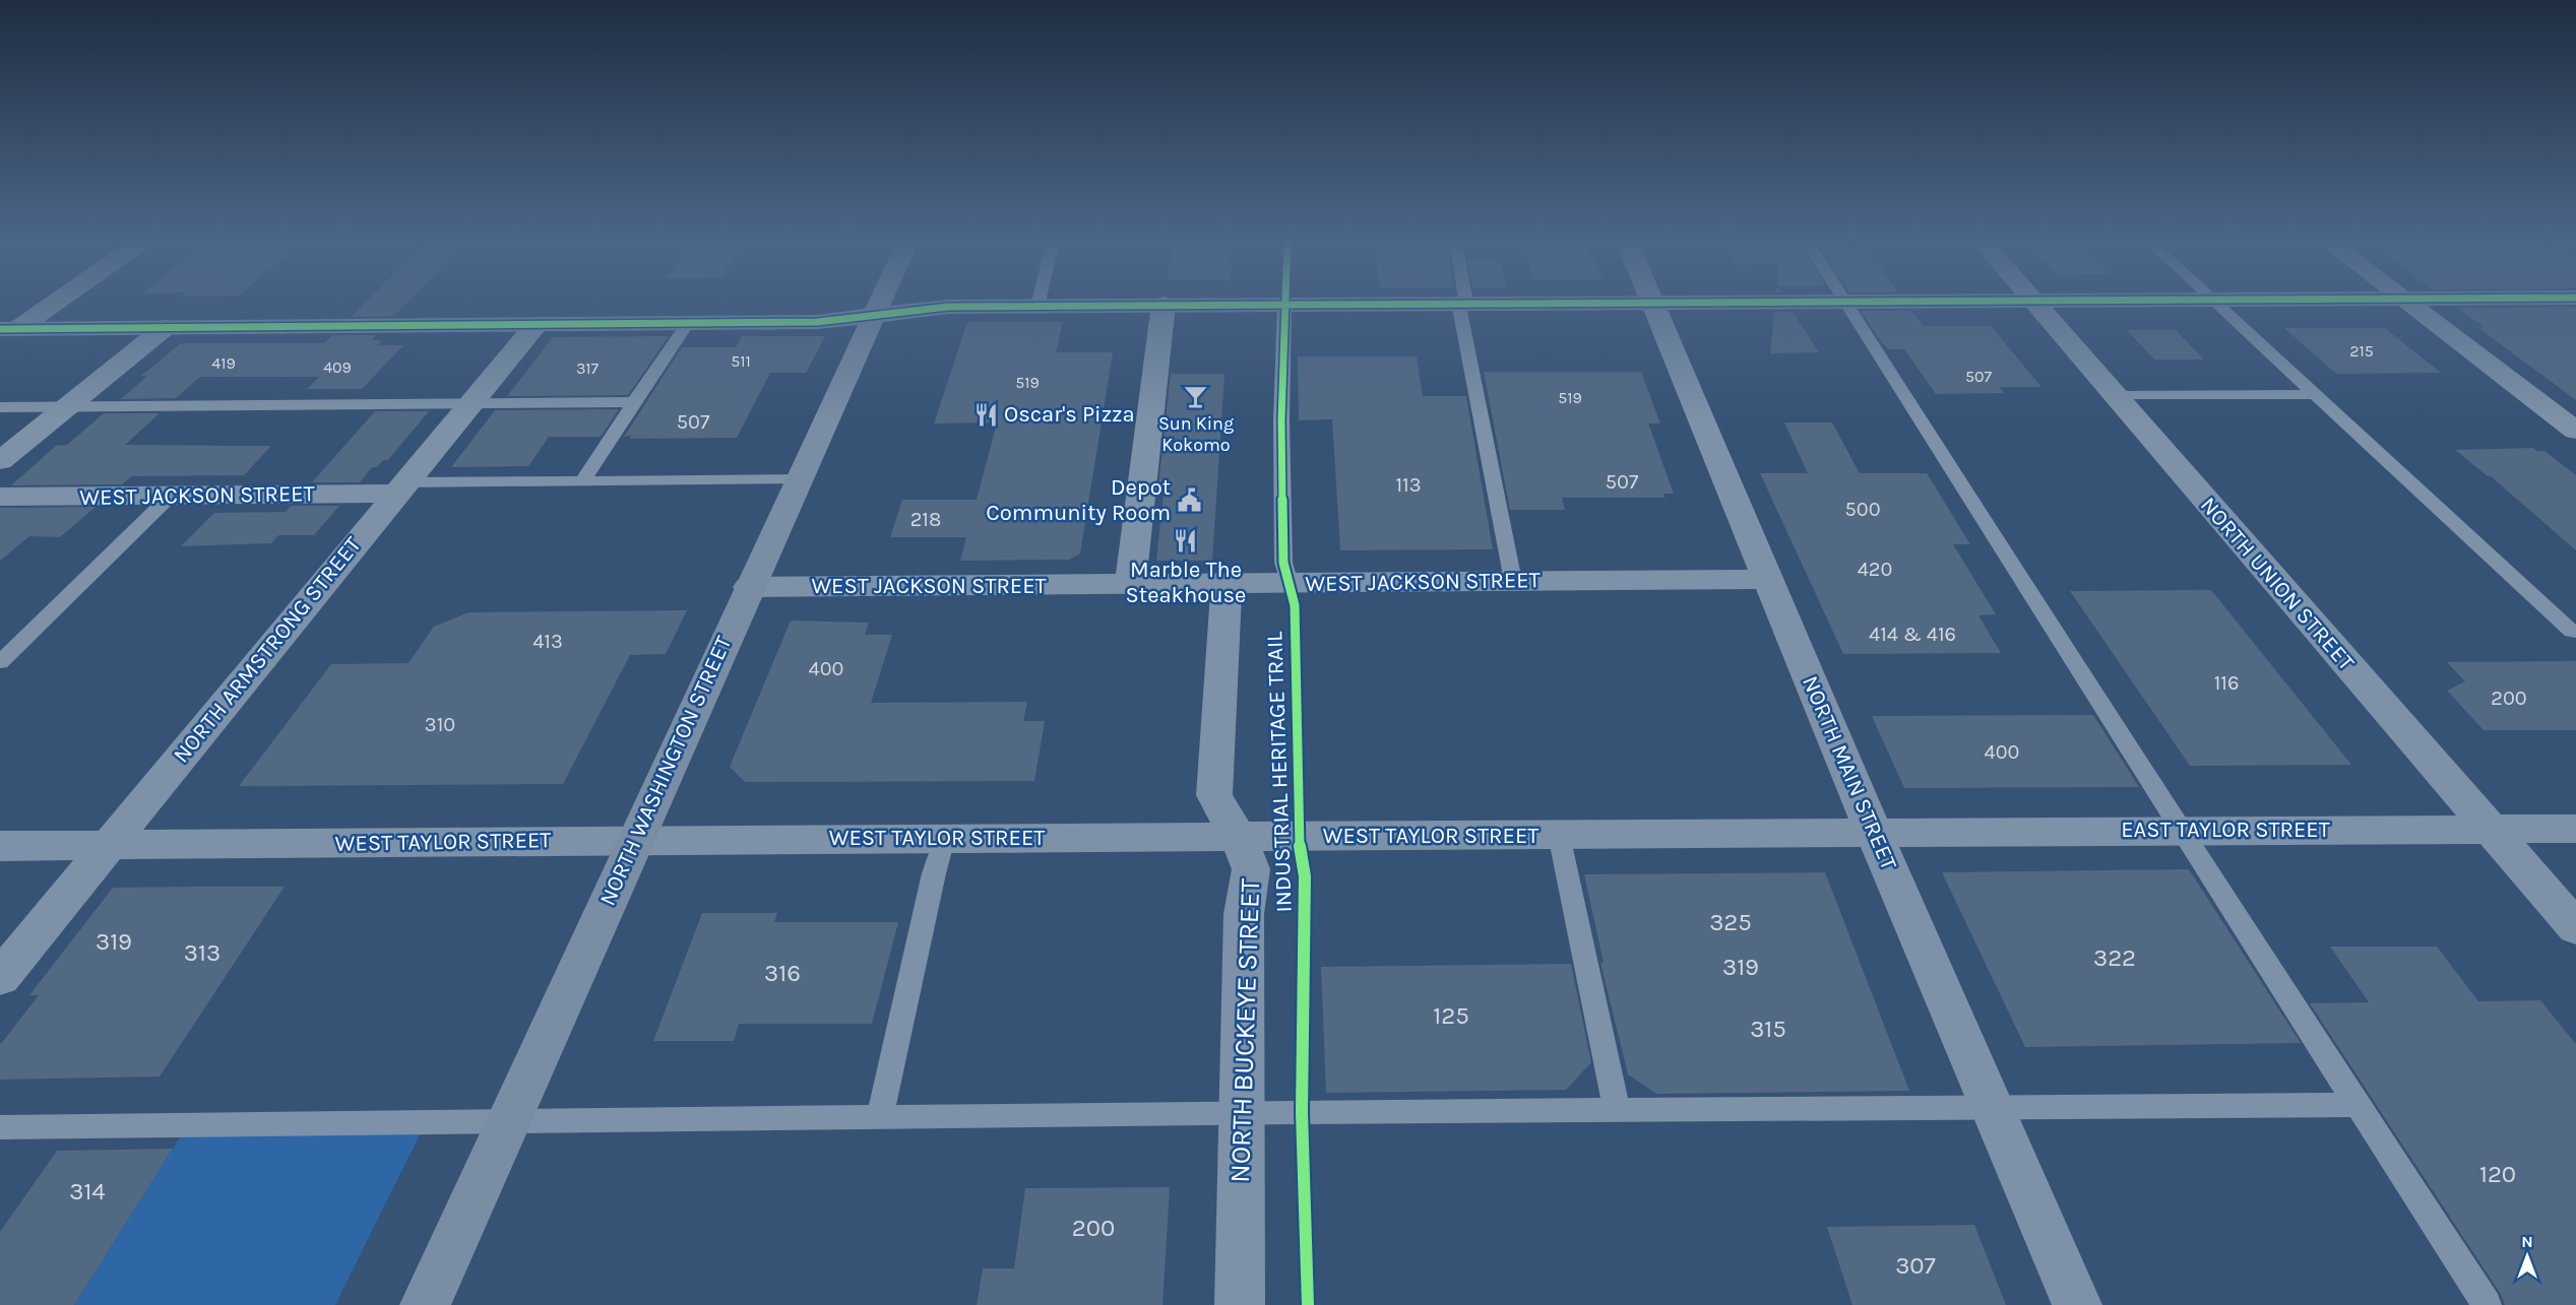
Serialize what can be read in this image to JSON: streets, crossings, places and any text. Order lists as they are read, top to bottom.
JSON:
{
  "streets": {
    "street": [
      "WEST JACKSON STREET",
      "NORTH UNION STREET",
      "NORTH ARMSTRONG STREET",
      "NORTH WASHINGTON STREET",
      "NORTH MAIN STREET",
      "EAST TAYLOR STREET",
      "WEST TAYLOR STREET",
      "NORTH BUCKEYE STREET"
    ],
    "cycle path": ["INDUSTRIAL HERITAGE TRAIL"]
  },
  "crossings": [
    ["WEST JACKSON STREET", "NORTH ARMSTRONG STREET"],
    ["WEST JACKSON STREET", "NORTH WASHINGTON STREET"],
    ["WEST JACKSON STREET", "NORTH MAIN STREET"],
    ["WEST JACKSON STREET", "NORTH BUCKEYE STREET"],
    ["NORTH UNION STREET", "EAST TAYLOR STREET"],
    ["NORTH ARMSTRONG STREET", "WEST TAYLOR STREET"],
    ["NORTH WASHINGTON STREET", "WEST TAYLOR STREET"],
    ["NORTH MAIN STREET", "EAST TAYLOR STREET"],
    ["NORTH MAIN STREET", "WEST TAYLOR STREET"],
    ["EAST TAYLOR STREET", "WEST TAYLOR STREET"],
    ["WEST TAYLOR STREET", "NORTH BUCKEYE STREET"]
  ],
  "places": {
    "bar": ["Sun King Kokomo"],
    "restaurant": ["Oscar's Pizza", "Marble The Steakhouse"],
    "public building": ["Depot Community Room"]
  },
  "house_numbers": [
    "215",
    "511",
    "419",
    "409",
    "317",
    "507",
    "519",
    "519",
    "507",
    "507",
    "113",
    "500",
    "218",
    "420",
    "414 & 416",
    "413",
    "400",
    "116",
    "200",
    "310",
    "400",
    "325",
    "319",
    "313",
    "322",
    "319",
    "316",
    "125",
    "315",
    "120",
    "314",
    "200",
    "307"
  ],
  "north": "top"
}
